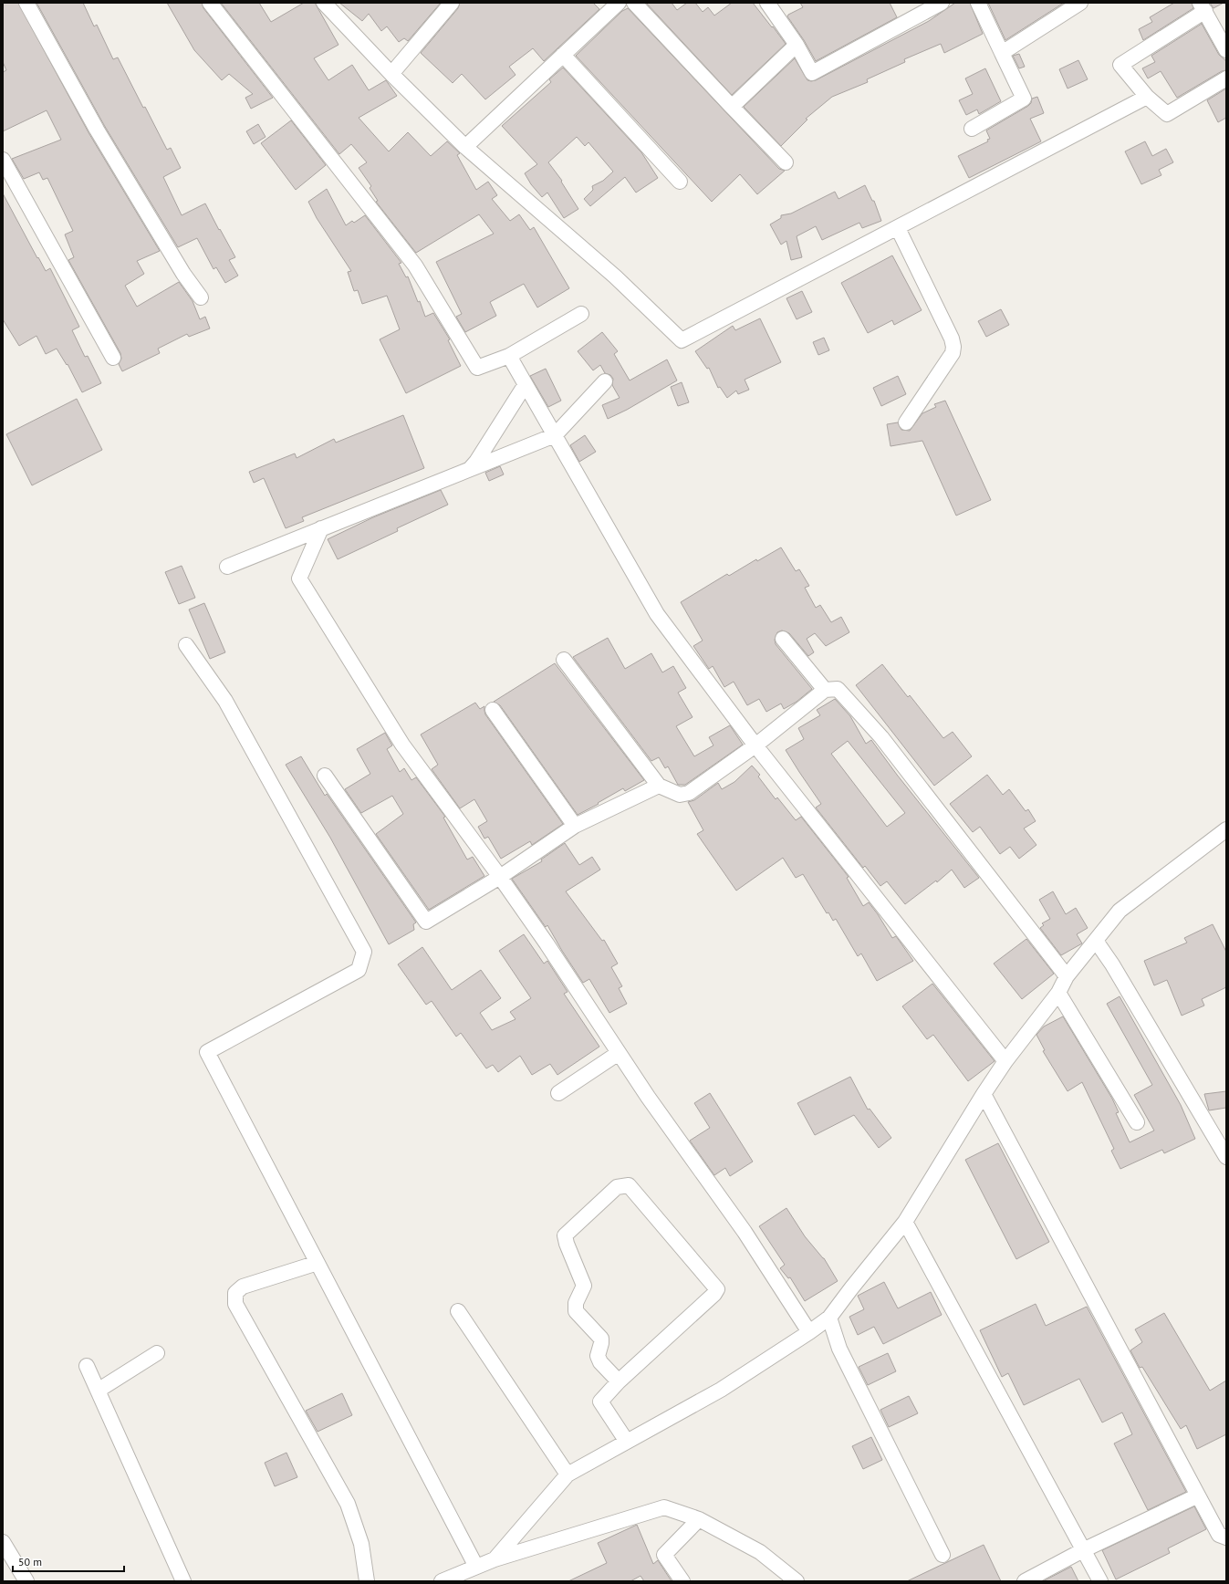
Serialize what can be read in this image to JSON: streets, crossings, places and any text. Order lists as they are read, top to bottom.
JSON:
{
  "scale_bar": "50 m"
}
